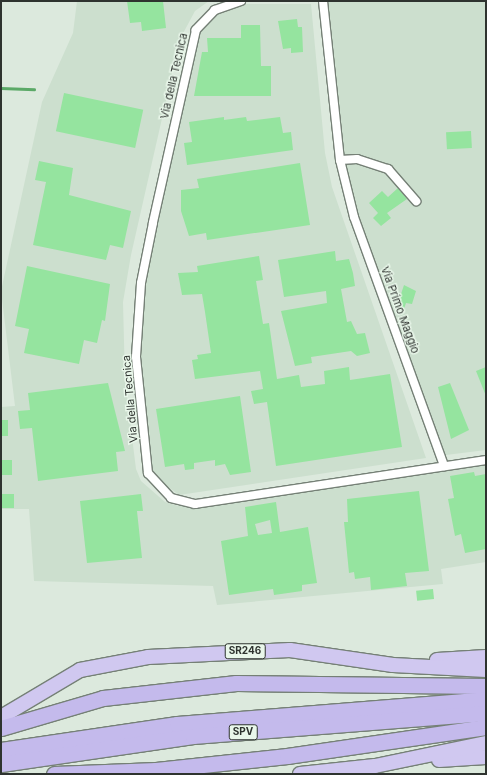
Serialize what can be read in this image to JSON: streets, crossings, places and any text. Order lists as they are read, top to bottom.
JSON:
{
  "streets": {
    "highway": ["SR246", "SPV"],
    "street": ["Via della Tecnica", "Via Primo Maggio"]
  },
  "crossings": [
    ["Via della Tecnica", "Via Primo Maggio"]
  ]
}
